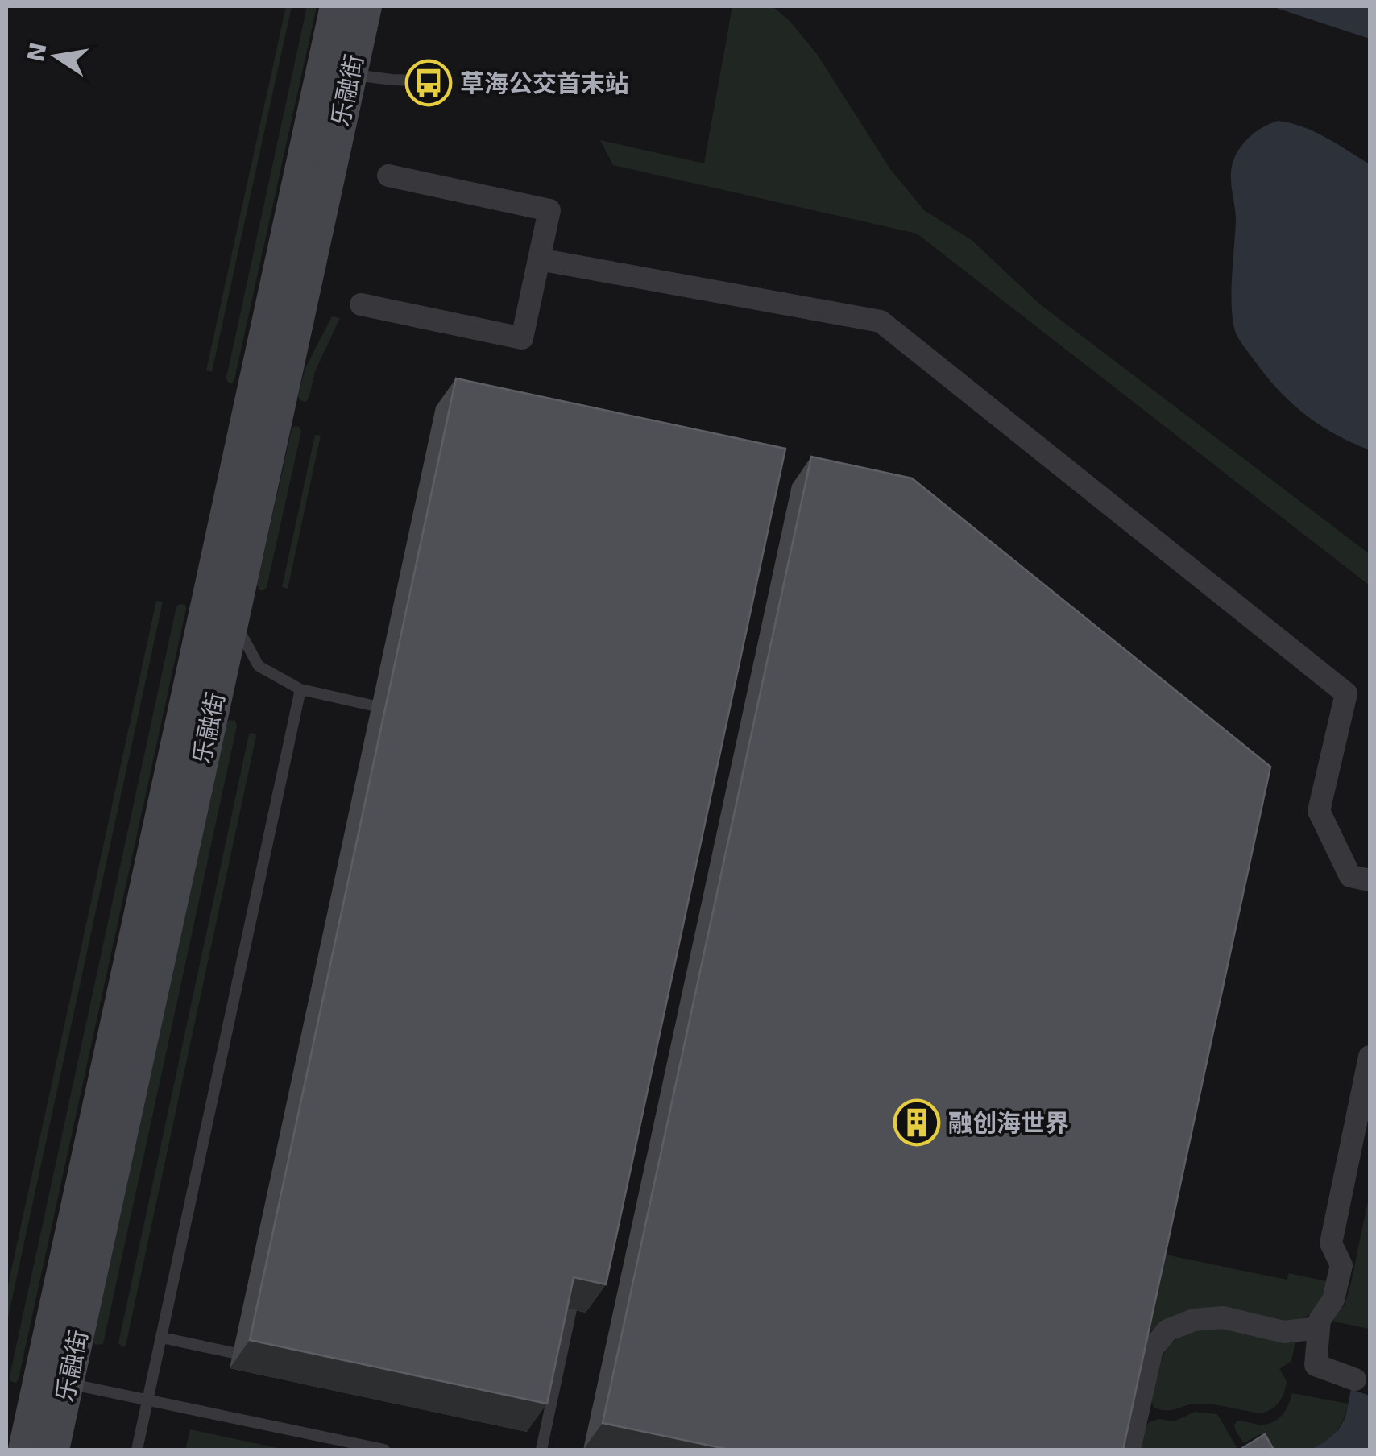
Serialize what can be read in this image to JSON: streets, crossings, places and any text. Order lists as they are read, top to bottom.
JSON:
{
  "streets": {
    "street": ["乐融街"]
  },
  "places": {
    "bus stop": ["草海公交首末站"],
    "building": ["融创海世界"]
  },
  "north": "left"
}
